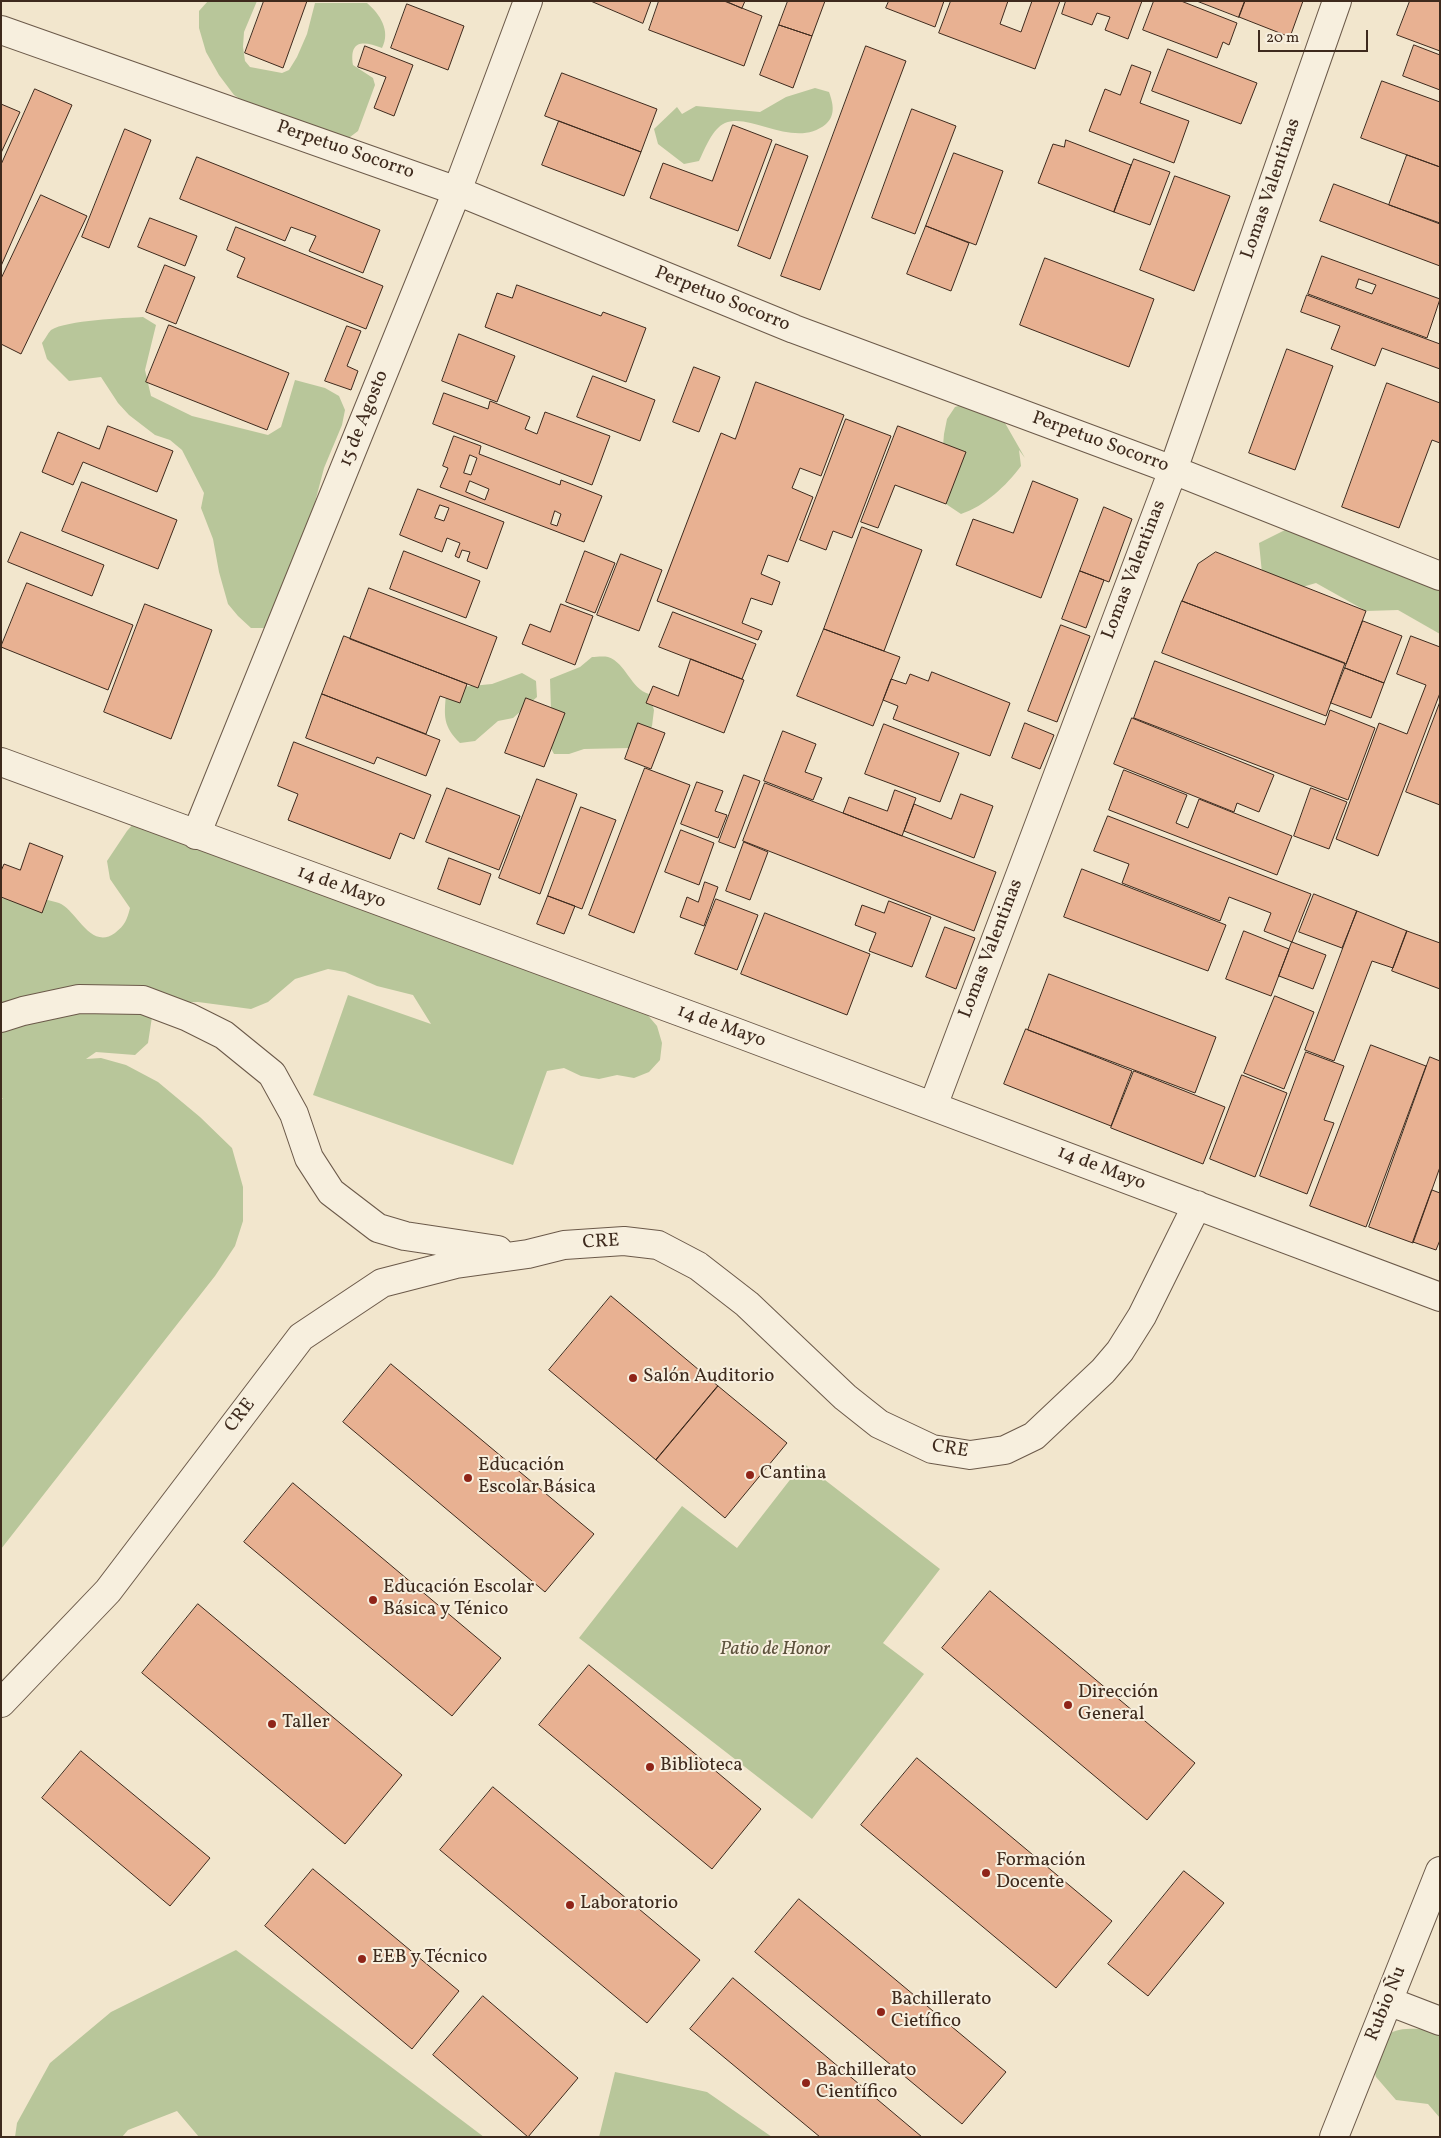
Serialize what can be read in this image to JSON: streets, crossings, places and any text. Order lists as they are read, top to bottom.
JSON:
{
  "streets": {
    "street": [
      "Perpetuo Socorro",
      "Lomas Valentinas",
      "15 de Agosto",
      "14 de Mayo",
      "CRE",
      "Rubio Ñu"
    ]
  },
  "crossings": [
    ["Perpetuo Socorro", "Lomas Valentinas"],
    ["Perpetuo Socorro", "15 de Agosto"],
    ["Lomas Valentinas", "14 de Mayo"],
    ["15 de Agosto", "14 de Mayo"],
    ["14 de Mayo", "CRE"]
  ],
  "parks": ["Patio de Honor"],
  "places": [
    "Salón Auditorio",
    "Cantina",
    "Educación Escolar Básica",
    "Educación Escolar Básica y Ténico",
    "Dirección General",
    "Taller",
    "Biblioteca",
    "Formación Docente",
    "Laboratorio",
    "EEB y Técnico",
    "Bachillerato Cietífico",
    "Bachillerato Científico"
  ],
  "scale_bar": "20 m"
}
